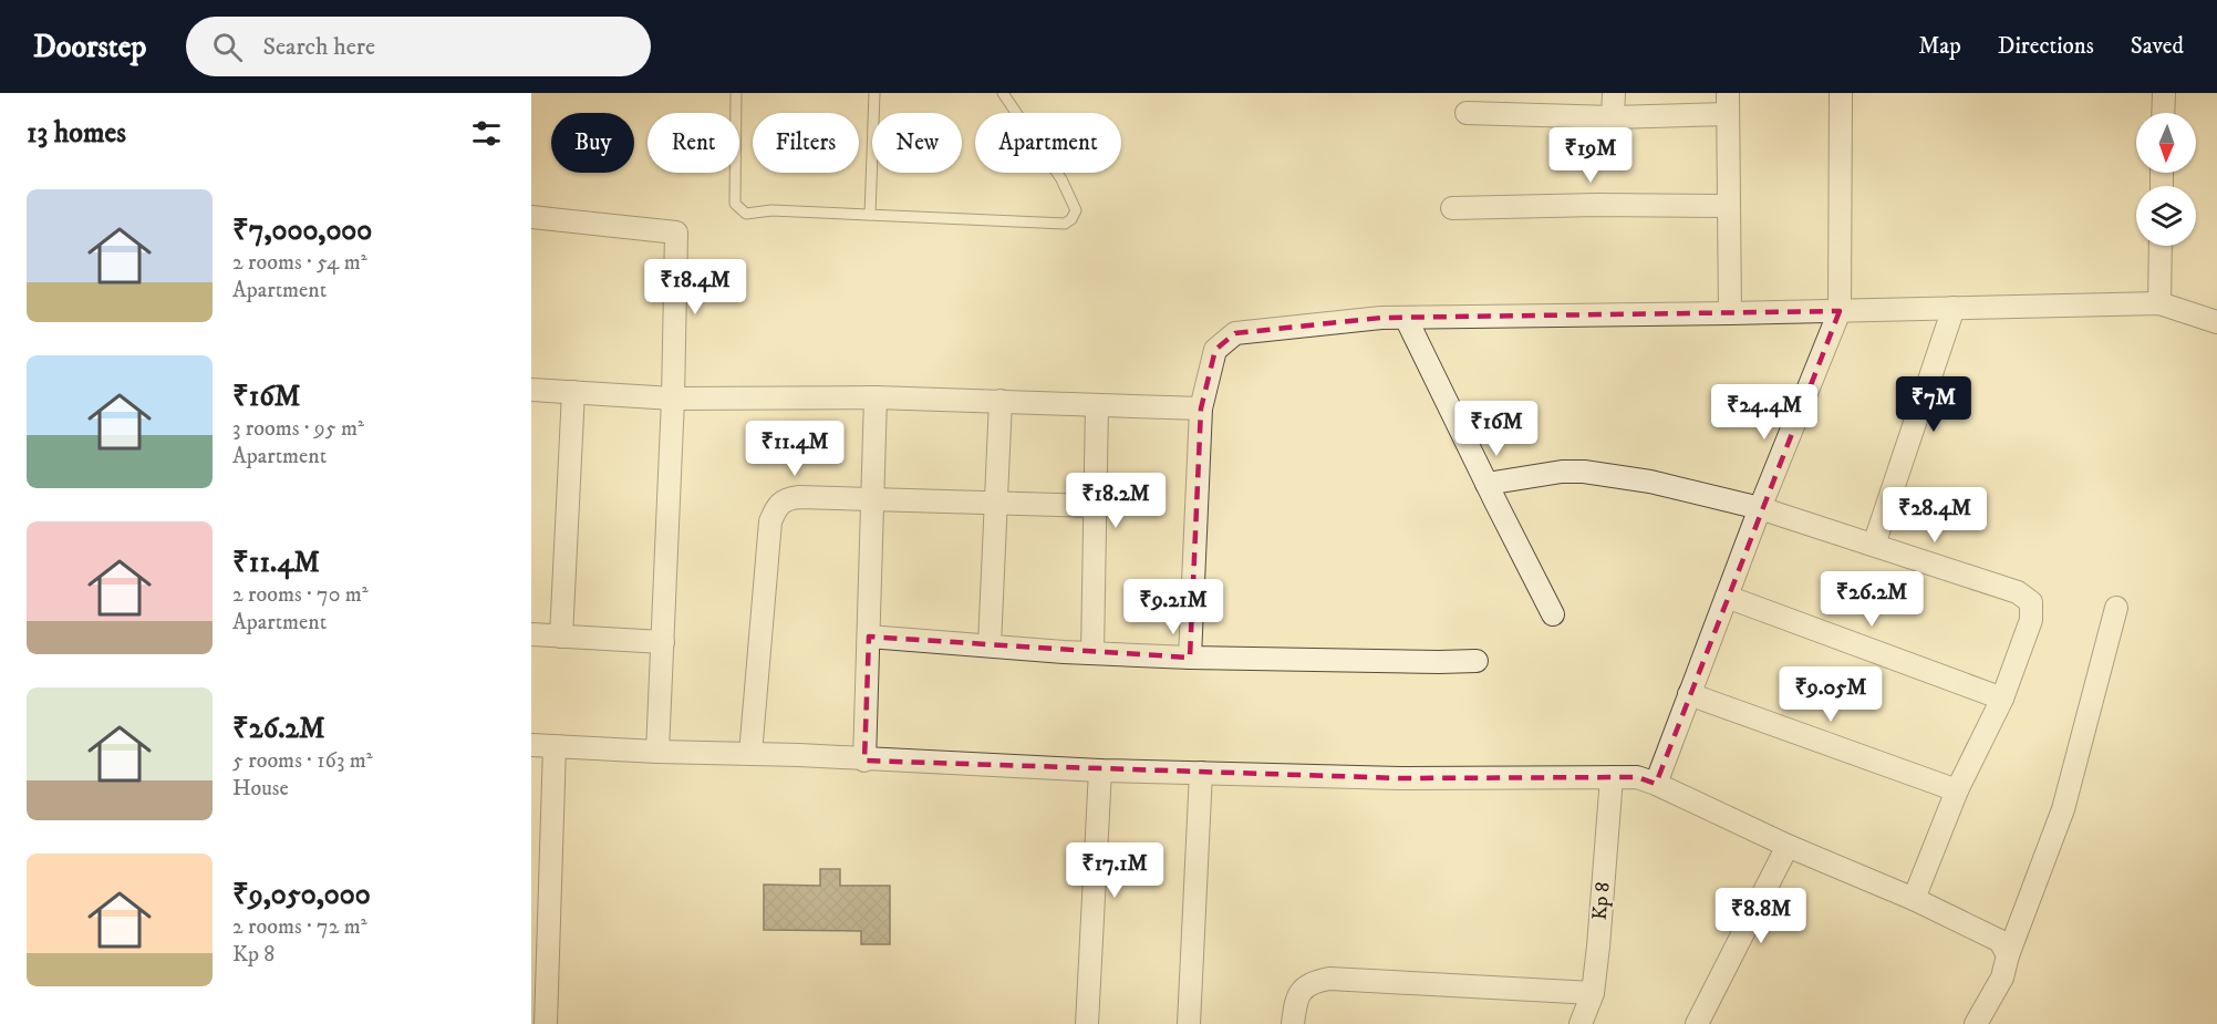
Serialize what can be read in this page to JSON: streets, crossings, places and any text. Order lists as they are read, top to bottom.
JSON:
{
  "streets": {
    "street": ["Kp 8"]
  },
  "north": "bottom",
  "page": {
    "header": "Doorstep",
    "search": "Search here",
    "nav": ["Map", "Directions", "Saved"],
    "heading": "13 homes",
    "chip": [
      "Buy",
      "Rent",
      "Filters",
      "New",
      "Apartment"
    ],
    "price": [
      "₹19M",
      "₹18.4M",
      "₹7M",
      "₹24.4M",
      "₹16M",
      "₹11.4M",
      "₹18.2M",
      "₹28.4M",
      "₹26.2M",
      "₹9.21M",
      "₹9.05M",
      "₹17.1M",
      "₹8.8M"
    ],
    "list": [
      {
        "name": "₹7,000,000",
        "note": "2 rooms · 54 m² · Apartment"
      },
      {
        "name": "₹16M",
        "note": "3 rooms · 95 m² · Apartment"
      },
      {
        "name": "₹11.4M",
        "note": "2 rooms · 70 m² · Apartment"
      },
      {
        "name": "₹26.2M",
        "note": "5 rooms · 163 m² · House"
      },
      {
        "name": "₹9,050,000",
        "note": "2 rooms · 72 m² · Kp 8"
      }
    ]
  }
}
